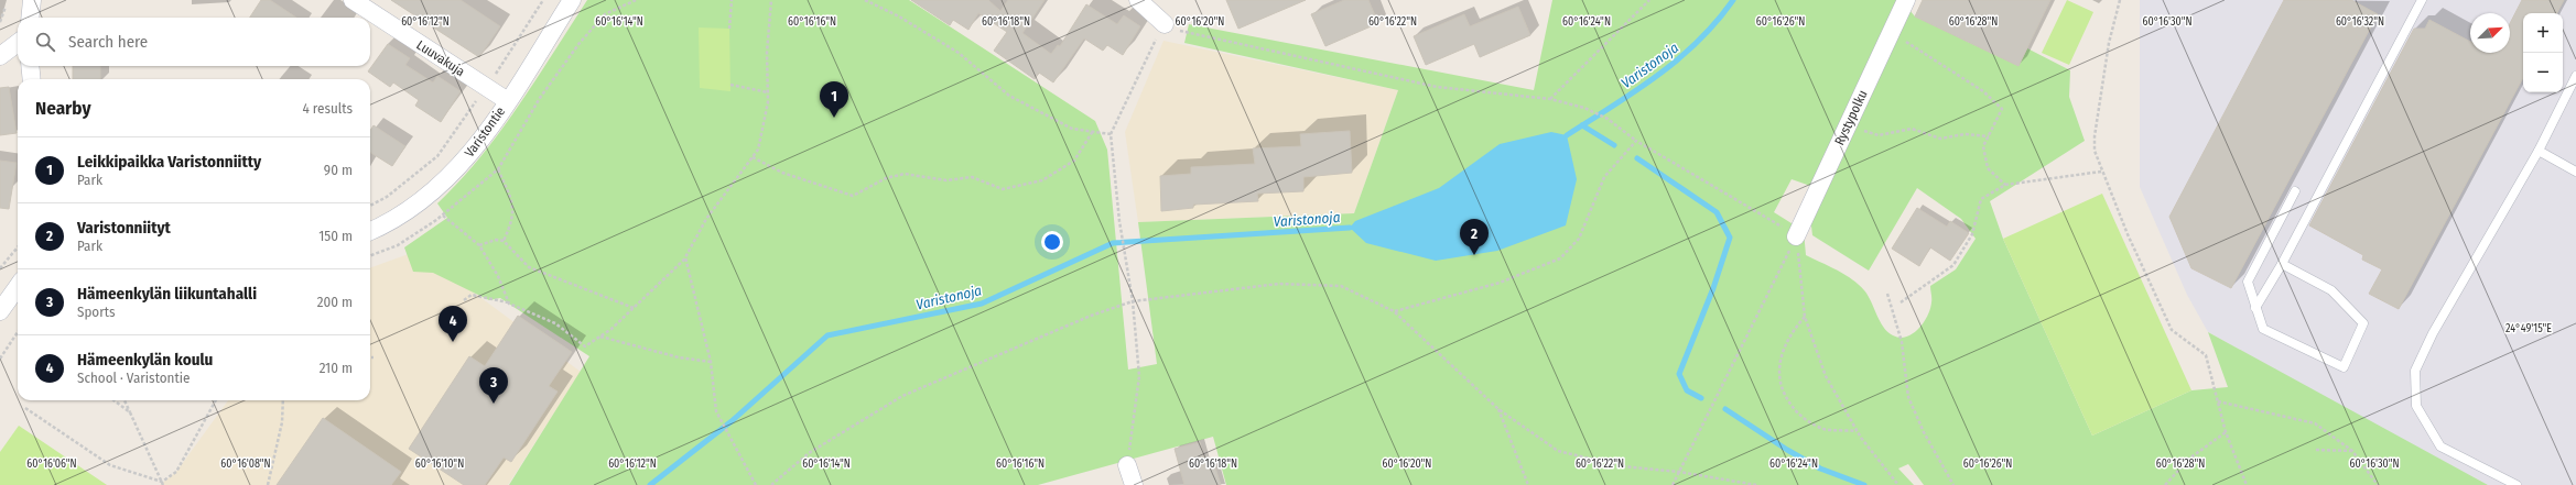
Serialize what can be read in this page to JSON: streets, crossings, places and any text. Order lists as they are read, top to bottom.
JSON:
{
  "streets": {
    "street": ["Luuvakuja", "Rystypolku", "Varistontie"]
  },
  "crossings": [
    ["Luuvakuja", "Varistontie"]
  ],
  "water": ["Varistonoja"],
  "north": "top right",
  "page": {
    "map_buttons": ["+", "−"],
    "search": "Search here",
    "heading": ["Nearby", "4 results"],
    "pins": [
      "1",
      "2",
      "4",
      "3"
    ],
    "list": [
      {
        "mark": "1",
        "name": "Leikkipaikka Varistonniitty",
        "note": "Park",
        "value": "90 m"
      },
      {
        "mark": "2",
        "name": "Varistonniityt",
        "note": "Park",
        "value": "150 m"
      },
      {
        "mark": "3",
        "name": "Hämeenkylän liikuntahalli",
        "note": "Sports",
        "value": "200 m"
      },
      {
        "mark": "4",
        "name": "Hämeenkylän koulu",
        "note": "School · Varistontie",
        "value": "210 m"
      }
    ]
  },
  "coordinates": [
    "60°16'12\"N",
    "60°16'14\"N",
    "60°16'16\"N",
    "60°16'18\"N",
    "60°16'20\"N",
    "60°16'22\"N",
    "60°16'24\"N",
    "60°16'26\"N",
    "60°16'28\"N",
    "60°16'30\"N",
    "60°16'32\"N",
    "24°49'15\"E",
    "60°16'06\"N",
    "60°16'08\"N",
    "60°16'10\"N"
  ]
}
